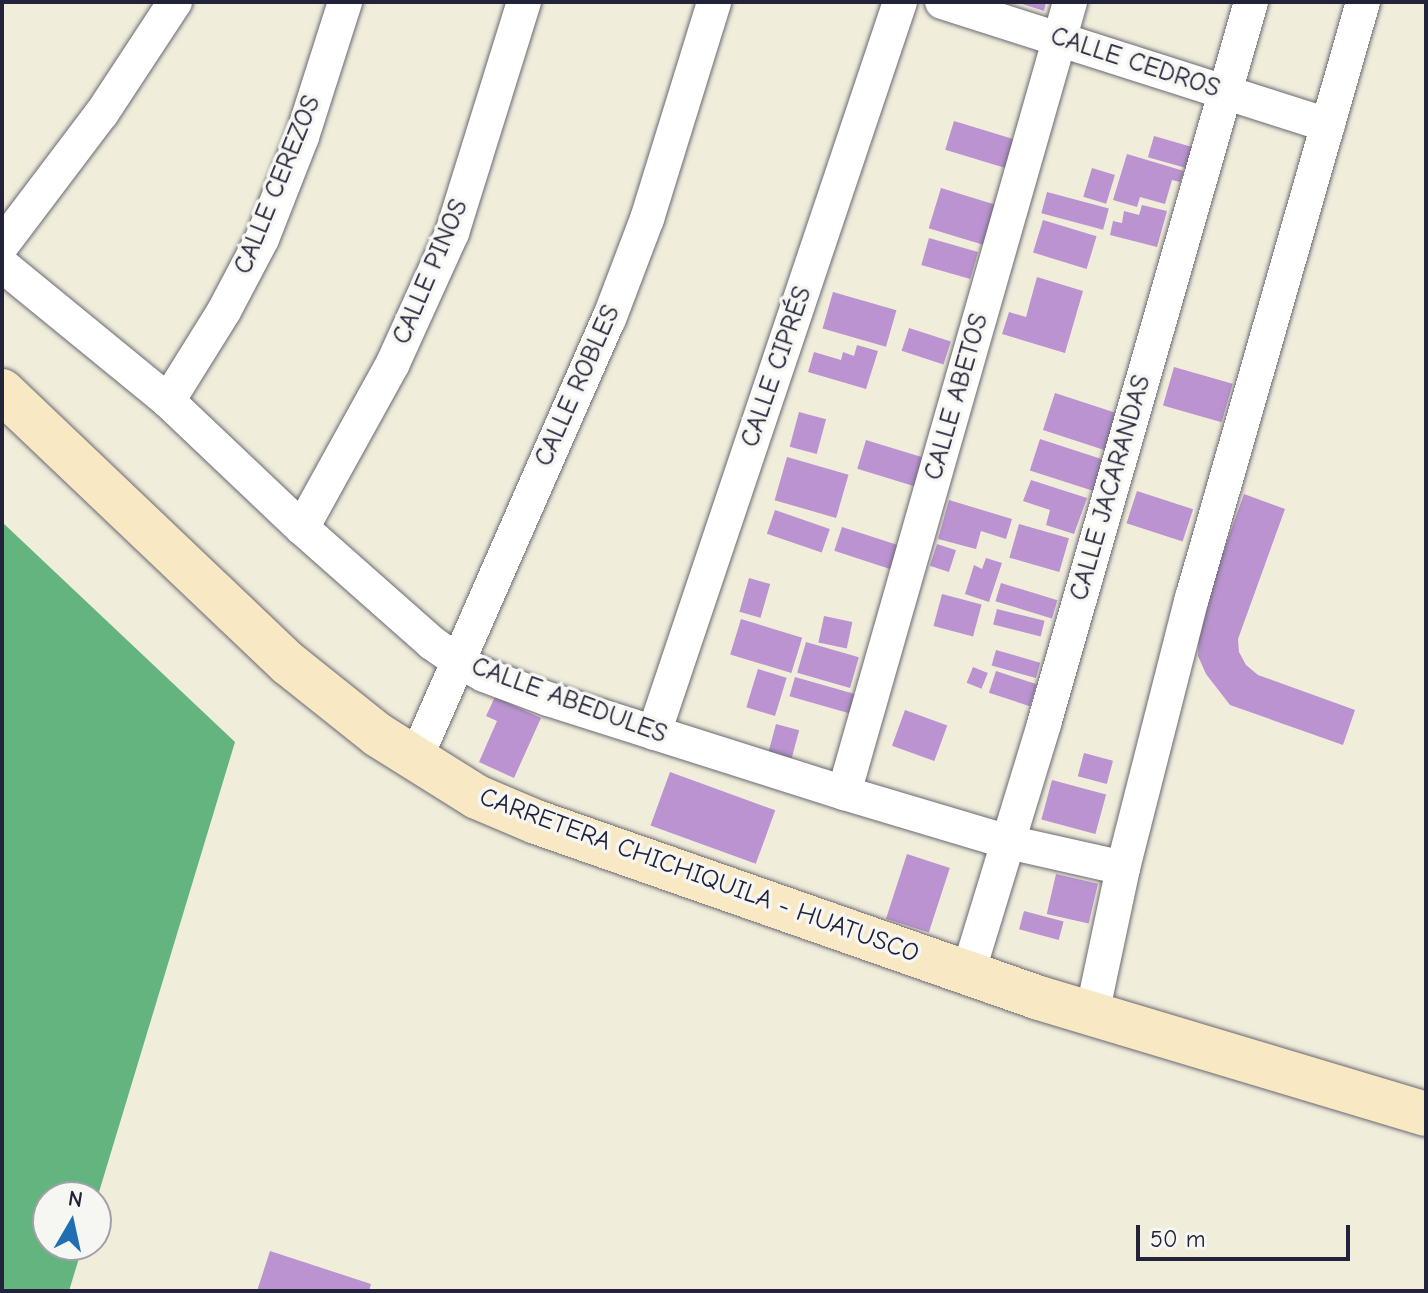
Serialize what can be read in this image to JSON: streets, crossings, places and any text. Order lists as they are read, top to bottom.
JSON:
{
  "streets": {
    "main road": ["CARRETERA CHICHIQUILA - HUATUSCO"],
    "street": [
      "CALLE CEDROS",
      "CALLE CEREZOS",
      "CALLE PINOS",
      "CALLE CIPRÉS",
      "CALLE ROBLES",
      "CALLE ABETOS",
      "CALLE JACARANDAS",
      "CALLE ABEDULES"
    ]
  },
  "crossings": [
    ["CALLE CEDROS", "CALLE ABETOS"],
    ["CALLE CEDROS", "CALLE JACARANDAS"],
    ["CALLE CEREZOS", "CALLE ABEDULES"],
    ["CALLE PINOS", "CALLE ABEDULES"],
    ["CALLE CIPRÉS", "CALLE ABEDULES"],
    ["CALLE ROBLES", "CALLE ABEDULES"],
    ["CALLE ROBLES", "CARRETERA CHICHIQUILA - HUATUSCO"],
    ["CALLE ABETOS", "CALLE ABEDULES"],
    ["CALLE JACARANDAS", "CALLE ABEDULES"],
    ["CALLE JACARANDAS", "CARRETERA CHICHIQUILA - HUATUSCO"]
  ],
  "scale_bar": "50 m",
  "north": "top"
}
